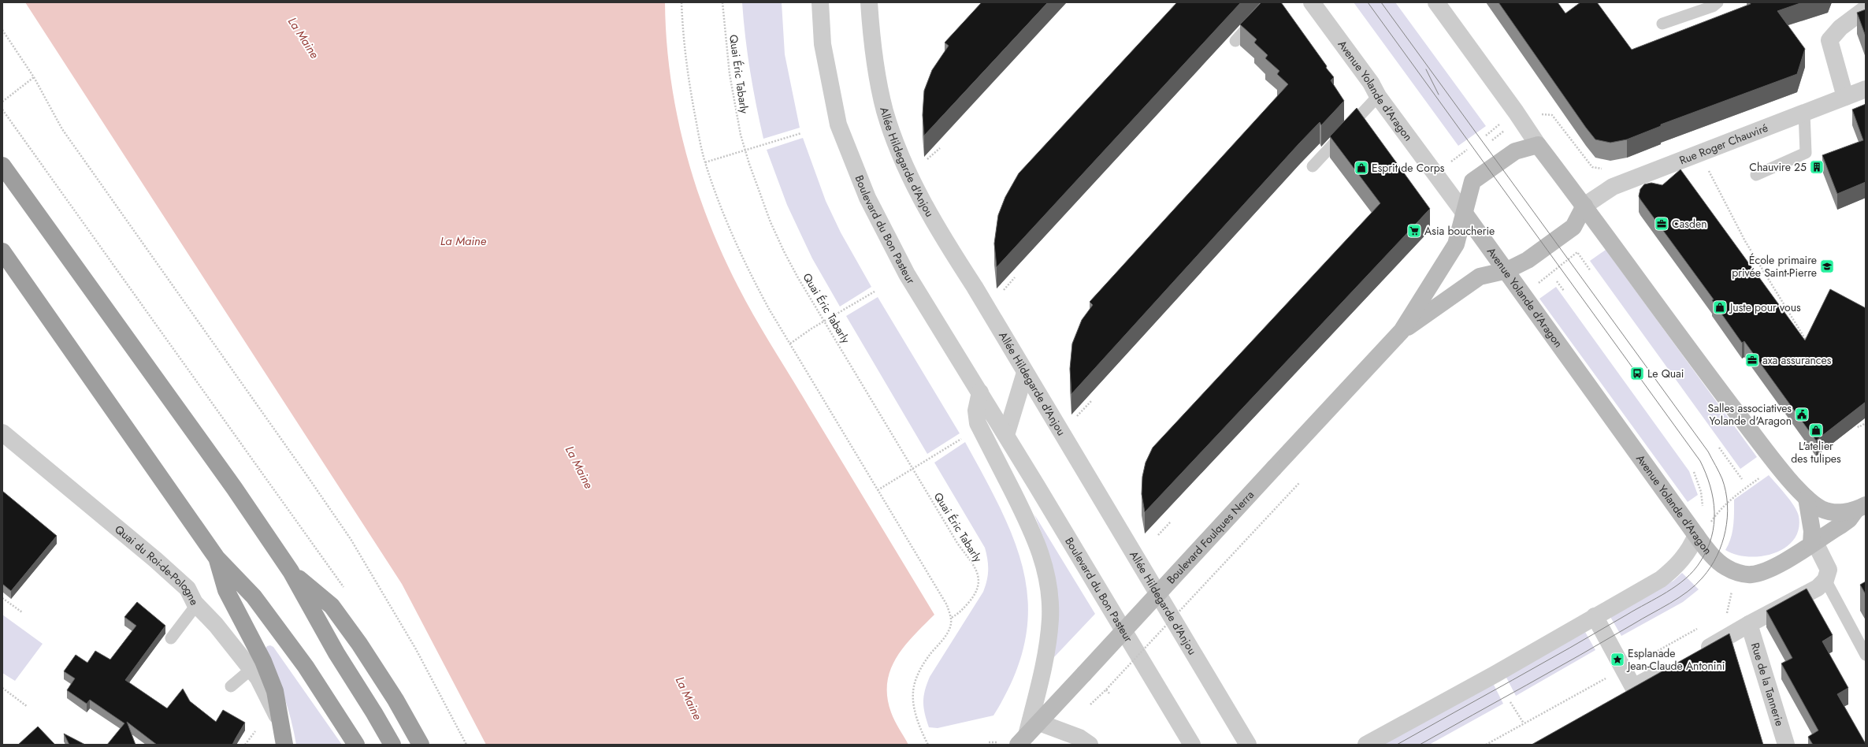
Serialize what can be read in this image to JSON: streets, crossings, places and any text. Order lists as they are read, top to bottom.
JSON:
{
  "streets": {
    "main road": ["Avenue Yolande d’Aragon", "Boulevard Foulques Nerra"],
    "street": [
      "Rue Roger Chauviré",
      "Allée Hildegarde d'Anjou",
      "Boulevard du Bon Pasteur",
      "Quai du Roi-de-Pologne",
      "Rue de la Tannerie"
    ],
    "path": ["Quai Éric Tabarly"]
  },
  "crossings": [
    ["Avenue Yolande d’Aragon", "Boulevard Foulques Nerra"],
    ["Rue Roger Chauviré", "Boulevard Foulques Nerra"]
  ],
  "water": ["La Maine"],
  "places": {
    "building": ["Chauvire 25"],
    "shop": ["Esprit de Corps", "Juste pour vous", "L'atelier des tulipes"],
    "office": ["Casden", "axa assurances"],
    "supermarket": ["Asia boucherie"],
    "school or university": ["École primaire privée Saint-Pierre"],
    "bus stop": ["Le Quai"],
    "public building": ["Salles associatives Yolande d'Aragon"],
    "place": ["Esplanade Jean-Claude Antonini"]
  }
}
